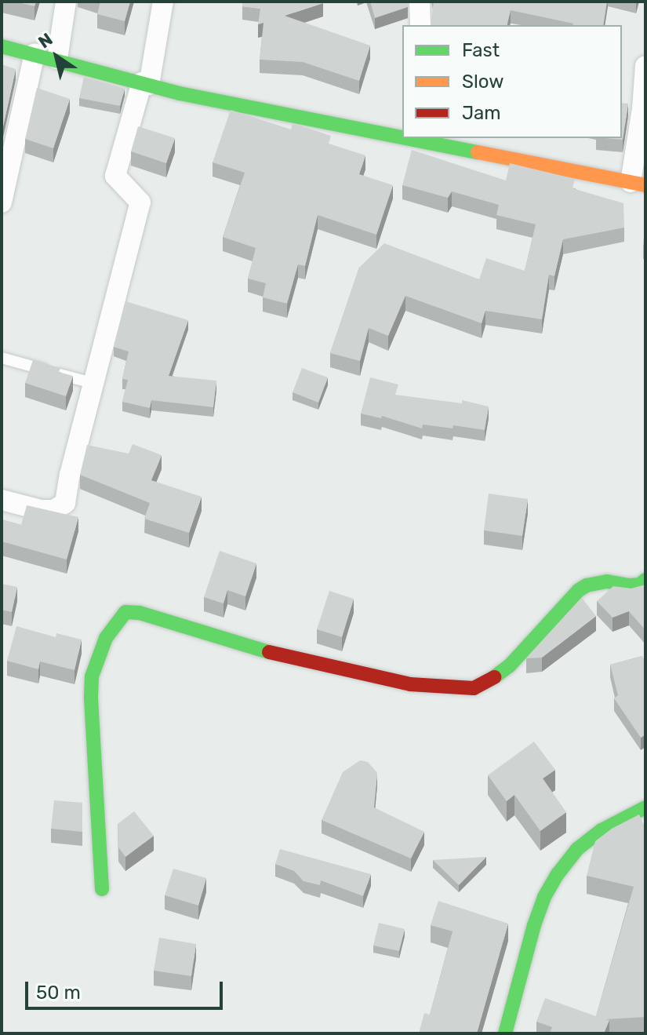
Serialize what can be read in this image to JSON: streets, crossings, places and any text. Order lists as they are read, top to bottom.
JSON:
{
  "legend": ["Fast", "Slow", "Jam"],
  "scale_bar": "50 m",
  "north": "top left"
}
